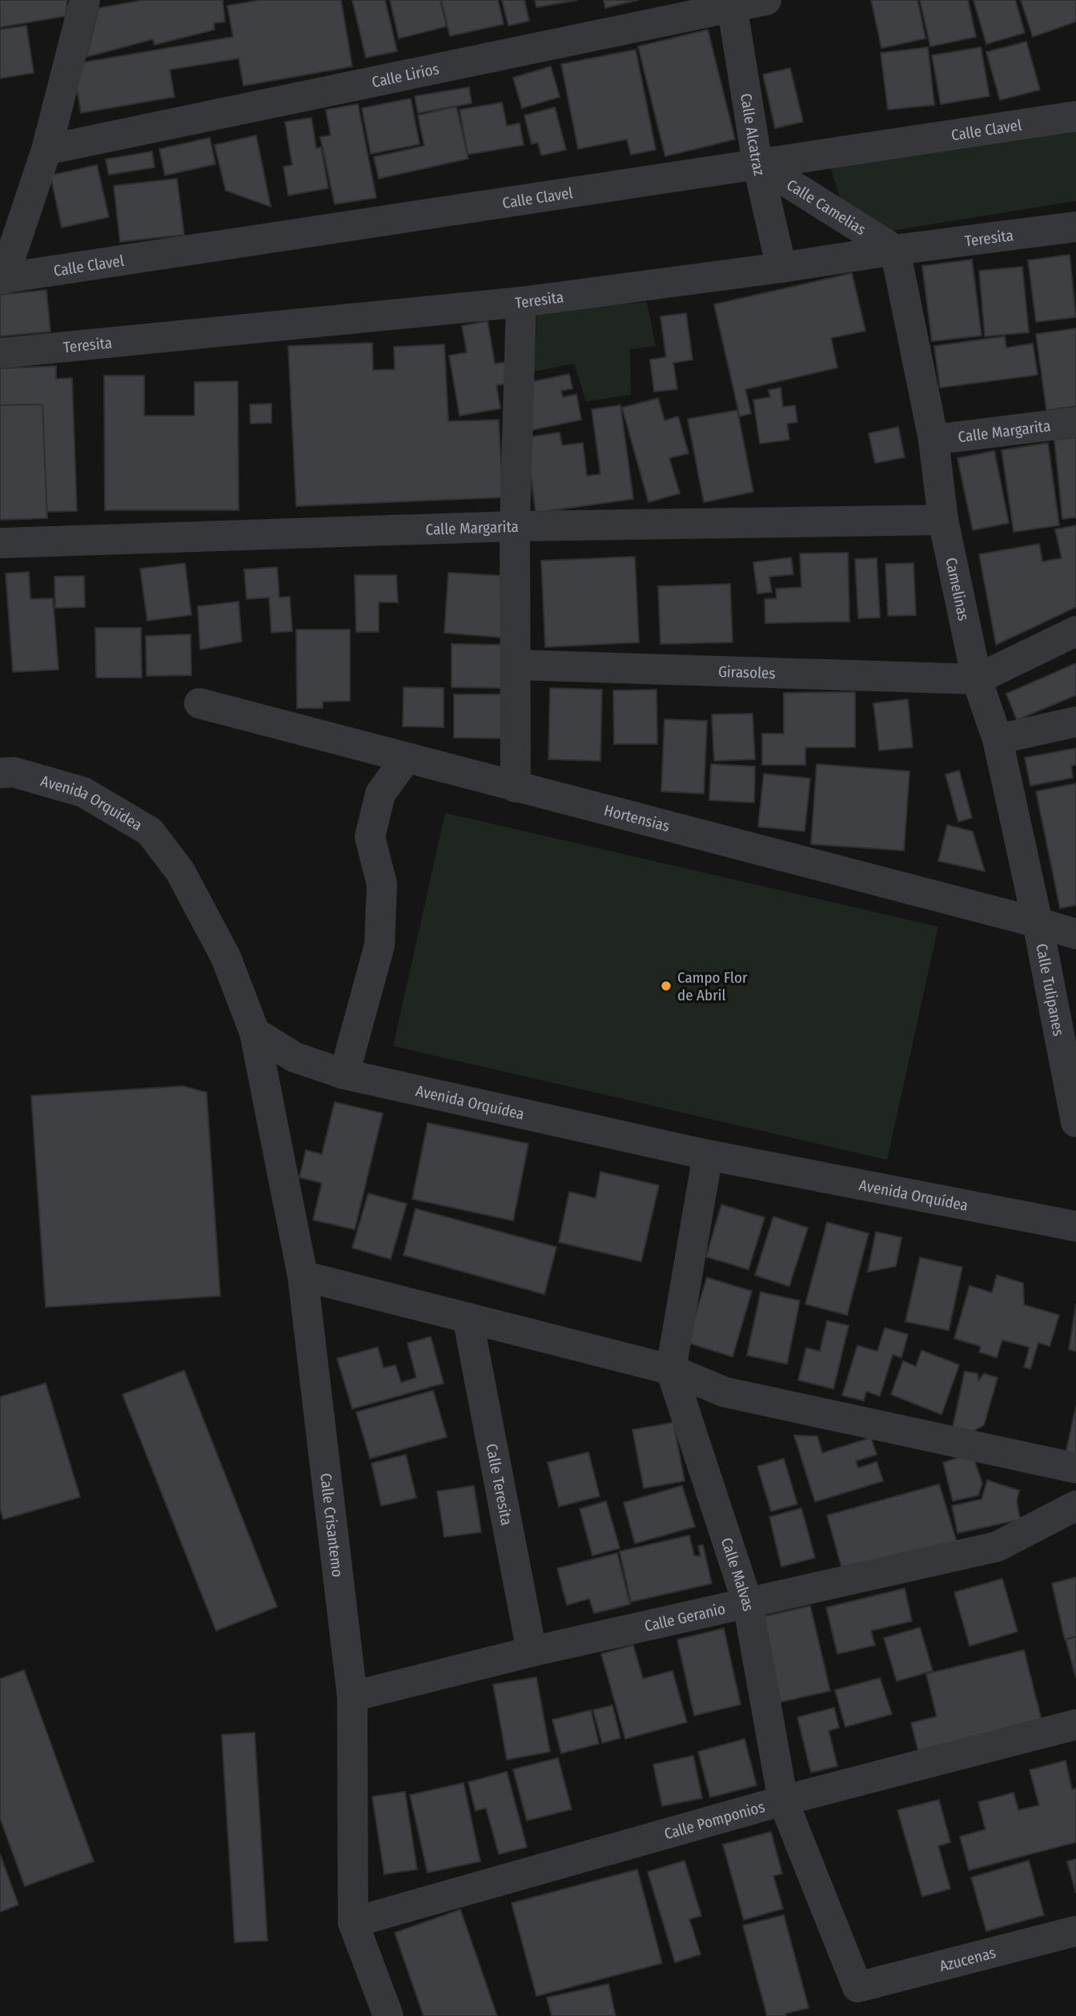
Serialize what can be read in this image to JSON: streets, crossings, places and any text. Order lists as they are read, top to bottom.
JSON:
{
  "streets": {
    "street": [
      "Calle Lirios",
      "Calle Clavel",
      "Calle Alcatraz",
      "Calle Camelias",
      "Teresita",
      "Calle Margarita",
      "Camelinas",
      "Girasoles",
      "Avenida Orquídea",
      "Hortensias",
      "Calle Tulipanes",
      "Calle Teresita",
      "Calle Crisantemo",
      "Calle Malvas",
      "Calle Geranio",
      "Calle Pomponios",
      "Azucenas"
    ]
  },
  "crossings": [
    ["Calle Lirios", "Calle Alcatraz"],
    ["Calle Clavel", "Calle Alcatraz"],
    ["Calle Clavel", "Calle Camelias"],
    ["Calle Alcatraz", "Calle Camelias"],
    ["Calle Alcatraz", "Teresita"],
    ["Calle Camelias", "Teresita"],
    ["Calle Camelias", "Camelinas"],
    ["Teresita", "Camelinas"],
    ["Calle Margarita", "Camelinas"],
    ["Camelinas", "Girasoles"],
    ["Camelinas", "Hortensias"],
    ["Camelinas", "Calle Tulipanes"],
    ["Avenida Orquídea", "Calle Crisantemo"],
    ["Avenida Orquídea", "Calle Malvas"],
    ["Hortensias", "Calle Tulipanes"],
    ["Calle Teresita", "Calle Geranio"],
    ["Calle Crisantemo", "Calle Geranio"],
    ["Calle Crisantemo", "Calle Pomponios"],
    ["Calle Malvas", "Calle Geranio"],
    ["Calle Malvas", "Calle Pomponios"],
    ["Calle Malvas", "Azucenas"]
  ],
  "places": ["Campo Flor de Abril"]
}
